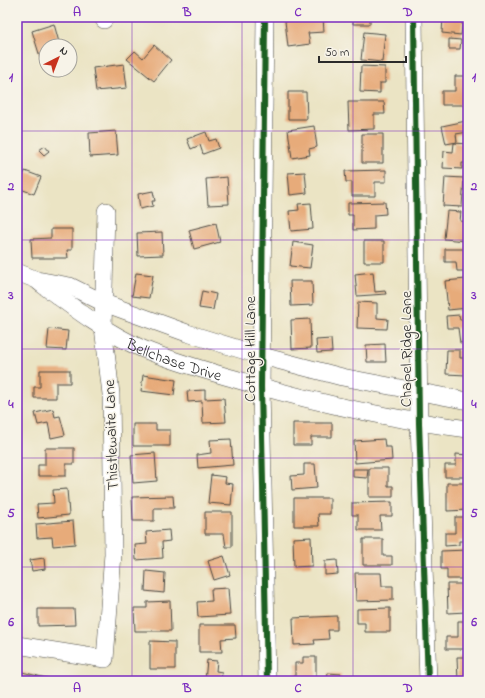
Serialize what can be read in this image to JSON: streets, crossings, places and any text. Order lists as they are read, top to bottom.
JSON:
{
  "streets": {
    "street": [
      "Cottage Hill Lane",
      "Chapel Ridge Lane",
      "Bellchase Drive",
      "Thistlewaite Lane"
    ]
  },
  "crossings": [
    ["Cottage Hill Lane", "Bellchase Drive"],
    ["Chapel Ridge Lane", "Bellchase Drive"],
    ["Bellchase Drive", "Thistlewaite Lane"]
  ],
  "scale_bar": "50 m",
  "north": "top right",
  "grid": {
    "columns": [
      "A",
      "B",
      "C",
      "D"
    ],
    "rows": [
      "1",
      "2",
      "3",
      "4",
      "5",
      "6"
    ]
  }
}
